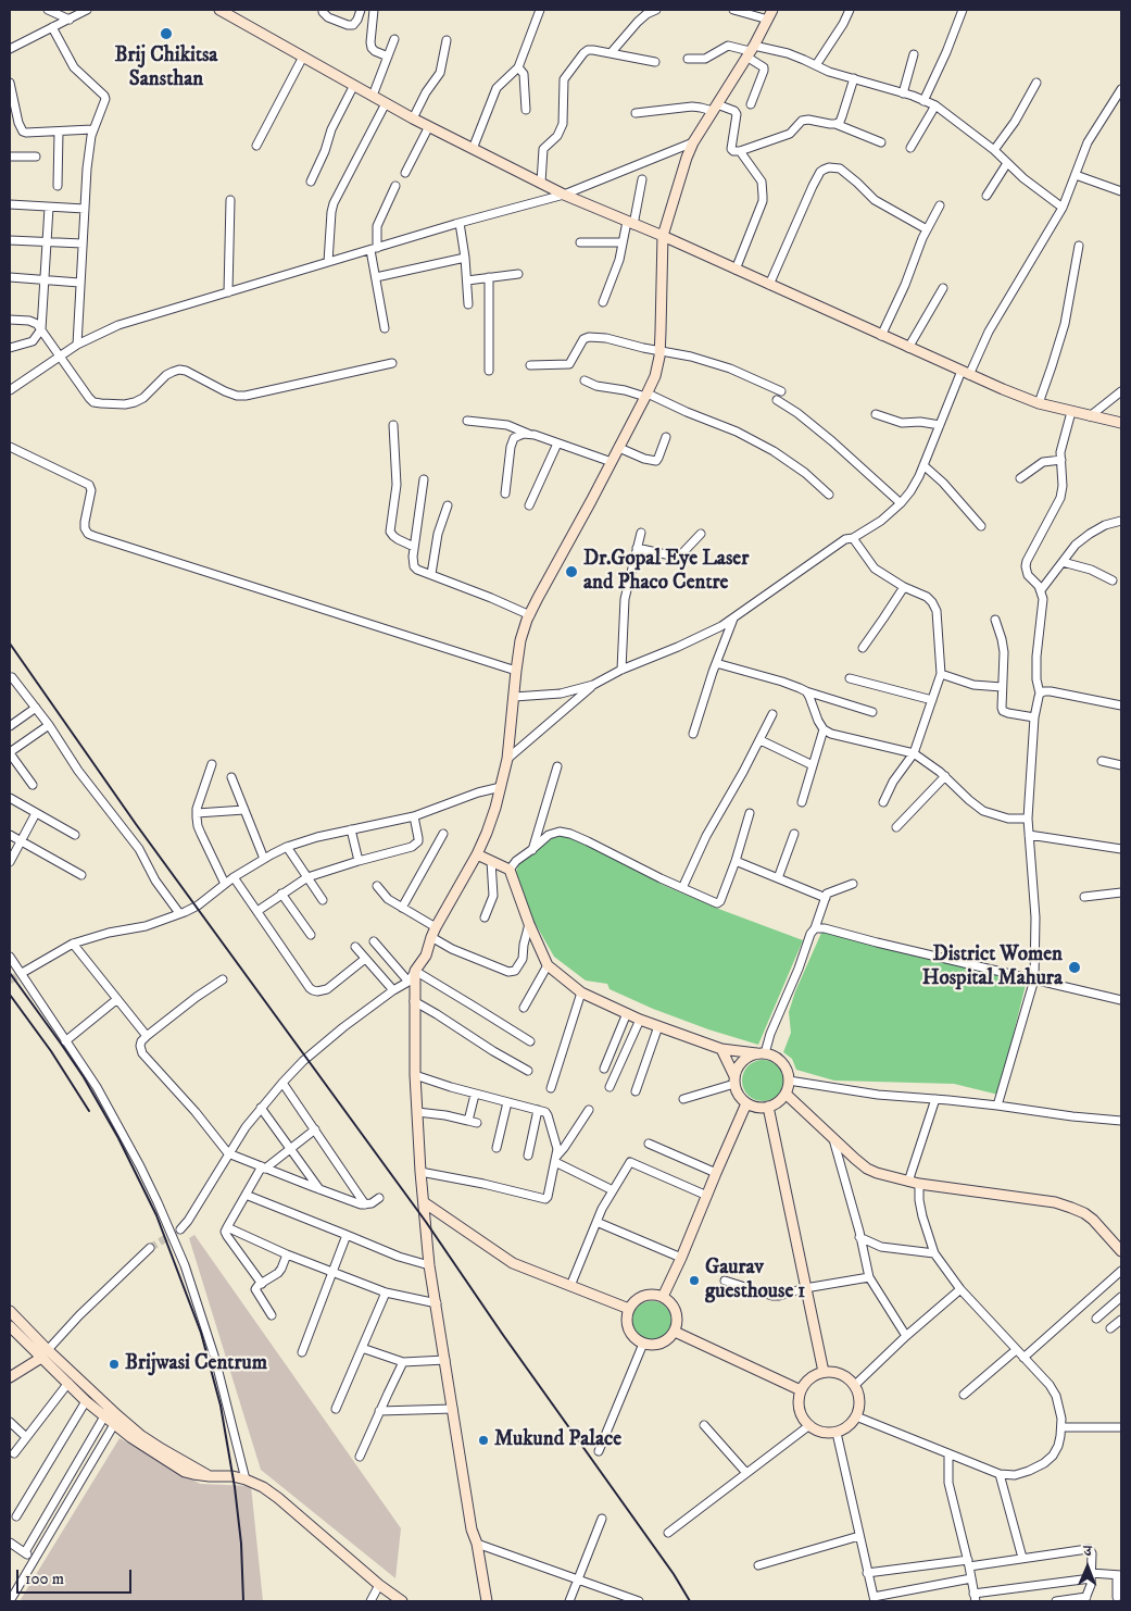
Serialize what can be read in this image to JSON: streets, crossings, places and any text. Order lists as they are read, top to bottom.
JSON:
{
  "places": [
    "Brij Chikitsa Sansthan",
    "Dr.Gopal Eye Laser and Phaco Centre",
    "District Women Hospital Mahura",
    "Gaurav guesthouse 1",
    "Brijwasi Centrum",
    "Mukund Palace"
  ],
  "scale_bar": "100 m",
  "north": "top"
}
